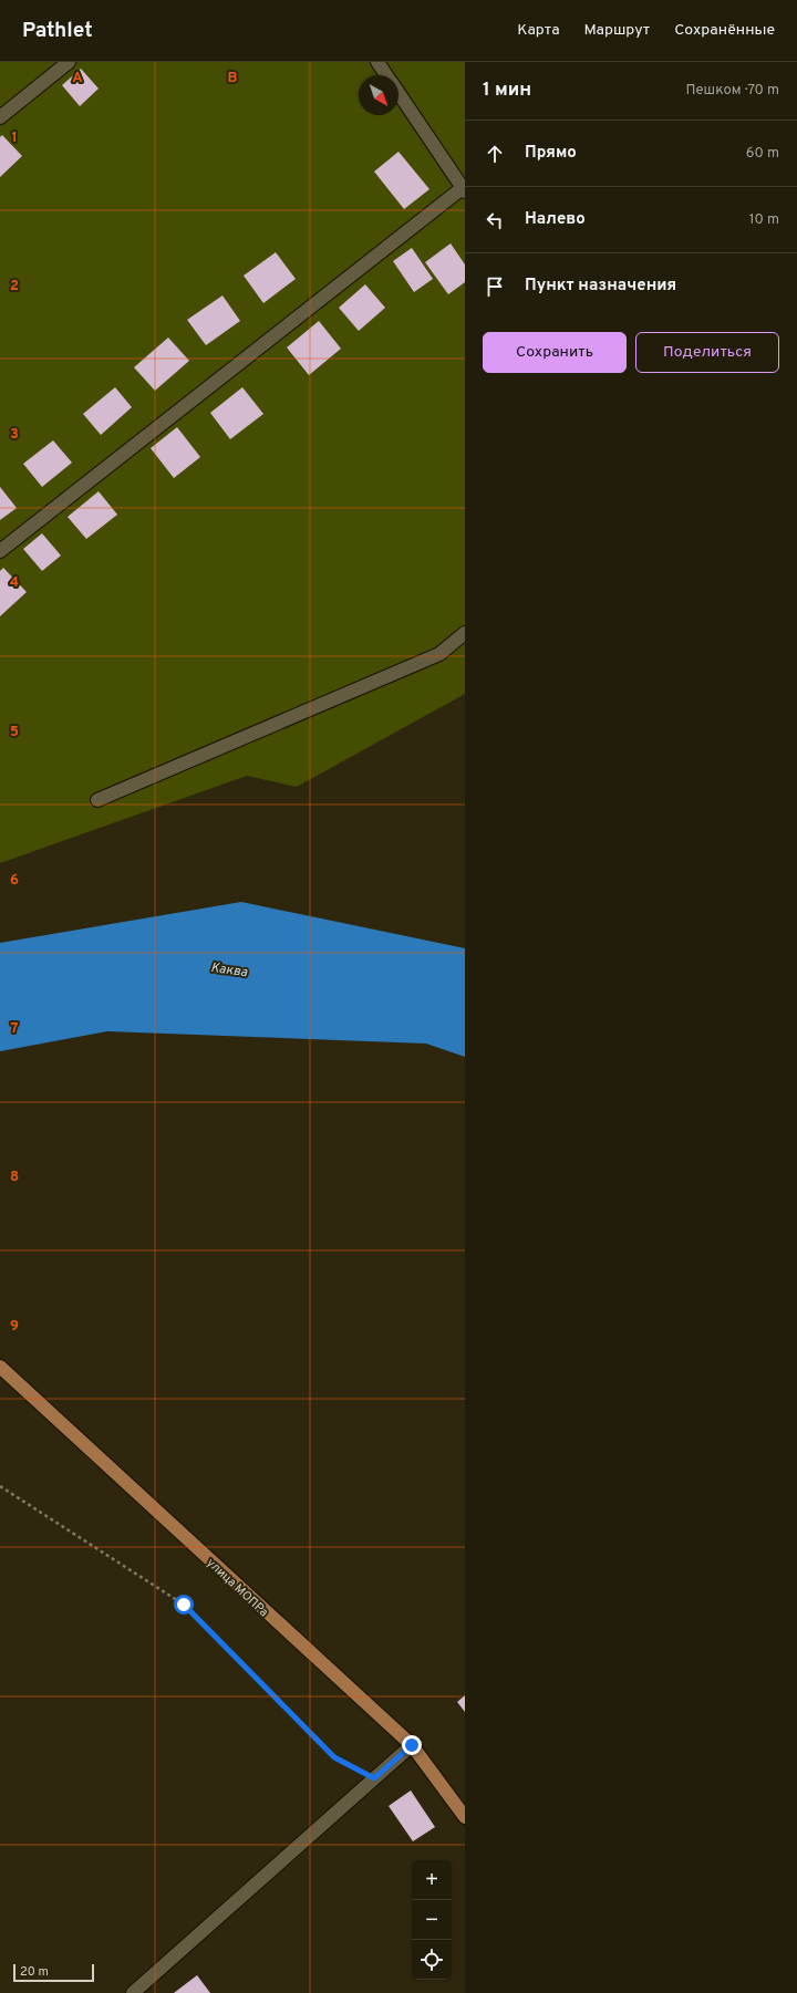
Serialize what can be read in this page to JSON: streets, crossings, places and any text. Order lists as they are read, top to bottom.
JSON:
{
  "streets": {
    "main road": ["улица МОПРа"]
  },
  "water": ["Каква"],
  "scale_bar": "20 m",
  "north": "bottom right",
  "page": {
    "header": "Pathlet",
    "nav": ["Карта", "Маршрут", "Сохранённые"],
    "heading": ["1 мин", "Пешком · 70 m"],
    "list": [
      ["Прямо", "60 m"],
      ["Налево", "10 m"],
      "Пункт назначения"
    ],
    "buttons": ["Сохранить", "Поделиться"],
    "map_buttons": ["+", "−"],
    "scale": "20 m"
  },
  "grid": {
    "columns": ["A", "B"],
    "rows": [
      "1",
      "2",
      "3",
      "4",
      "5",
      "6",
      "7",
      "8",
      "9"
    ]
  }
}
